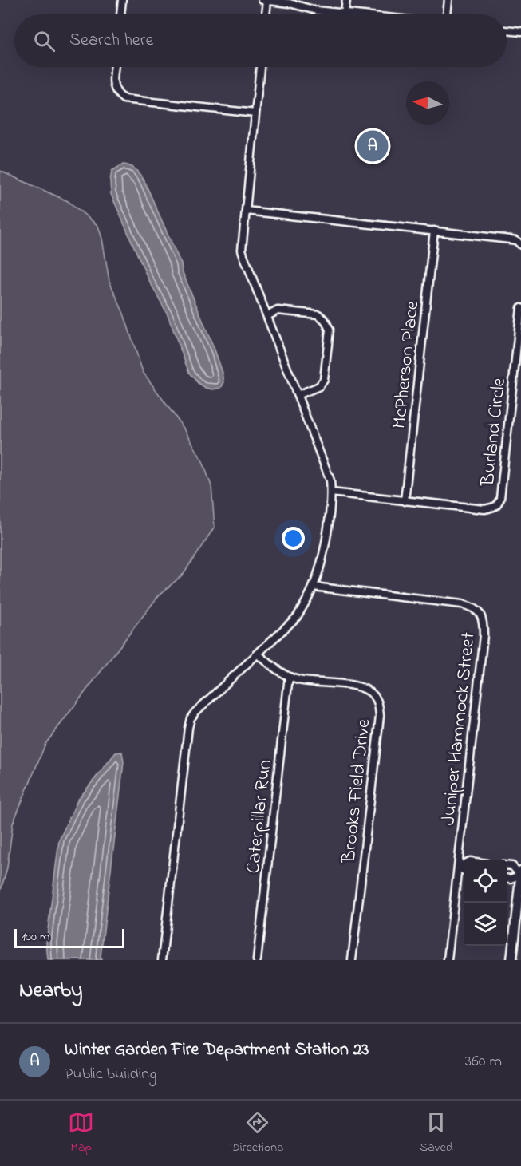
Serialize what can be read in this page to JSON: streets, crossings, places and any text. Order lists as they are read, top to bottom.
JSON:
{
  "streets": {
    "street": [
      "McPherson Place",
      "Burland Circle",
      "Juniper Hammock Street",
      "Brooks Field Drive",
      "Caterpillar Run"
    ]
  },
  "crossings": [
    ["McPherson Place", "Burland Circle"],
    ["Brooks Field Drive", "Caterpillar Run"]
  ],
  "scale_bar": "100 m",
  "north": "left",
  "page": {
    "search": "Search here",
    "pins": "A",
    "scale": "100 m",
    "heading": "Nearby",
    "list": [
      {
        "mark": "A",
        "name": "Winter Garden Fire Department Station 23",
        "note": "Public building",
        "value": "360 m"
      }
    ],
    "nav": ["Map", "Directions", "Saved"]
  }
}
